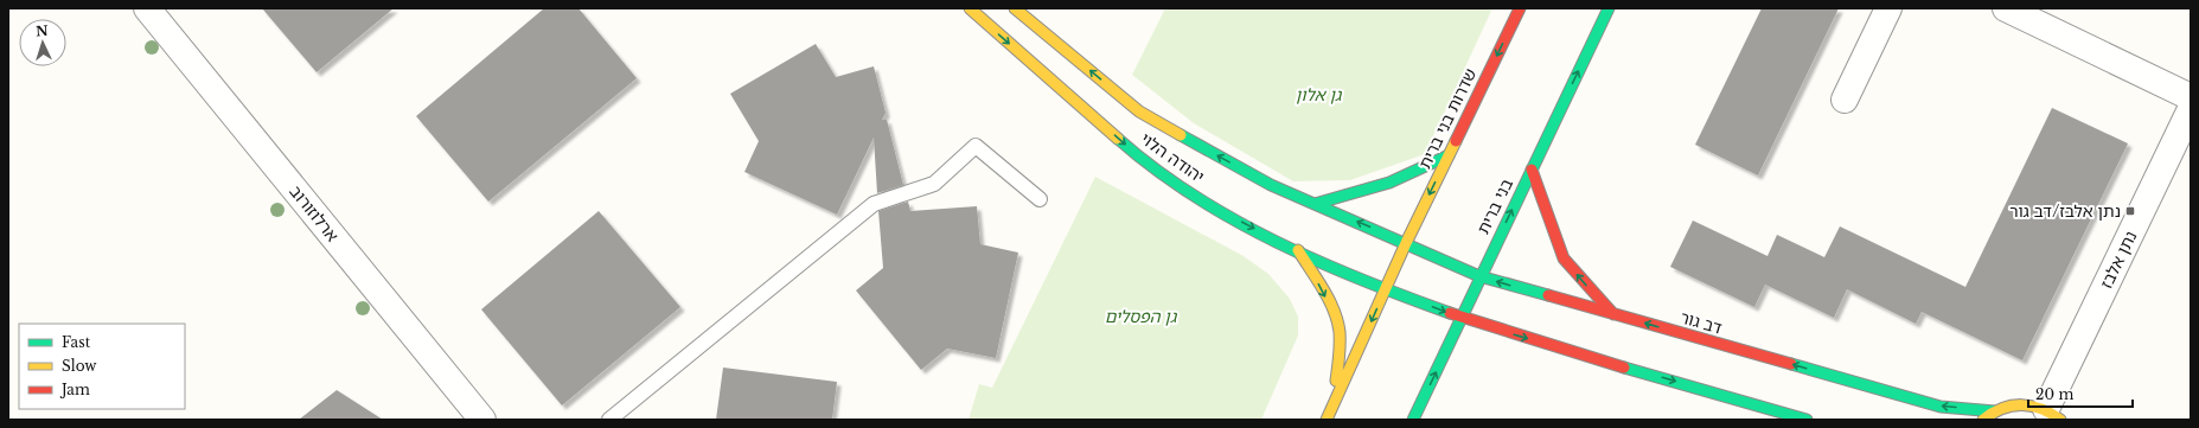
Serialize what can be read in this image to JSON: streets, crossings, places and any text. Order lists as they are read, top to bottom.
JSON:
{
  "streets": {
    "street": [
      "שדרות בני ברית",
      "יהודה הלוי",
      "בני ברית",
      "ארלוזורוב",
      "נתן אלבז",
      "דב גור"
    ]
  },
  "crossings": [
    ["שדרות בני ברית", "יהודה הלוי"],
    ["שדרות בני ברית", "דב גור"],
    ["יהודה הלוי", "דב גור"],
    ["בני ברית", "דב גור"]
  ],
  "one_way": ["שדרות בני ברית", "בני ברית"],
  "parks": ["גן אלון", "גן הפסלים"],
  "places": {
    "transit": ["נתן אלבז/דב גור"]
  },
  "legend": ["Fast", "Slow", "Jam"],
  "scale_bar": "20 m",
  "north": "top"
}
